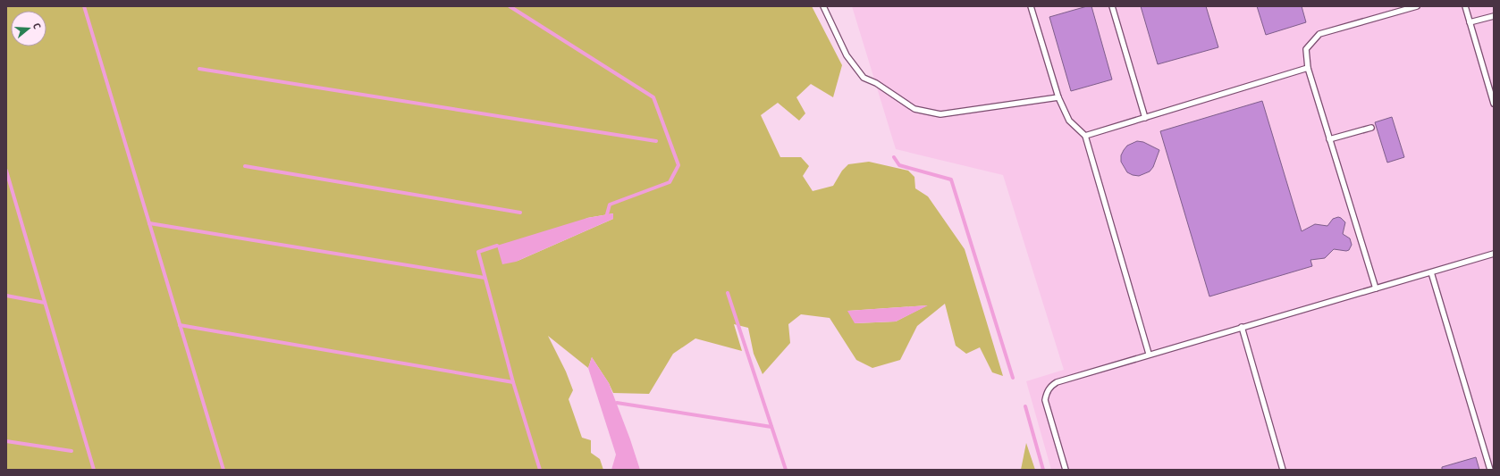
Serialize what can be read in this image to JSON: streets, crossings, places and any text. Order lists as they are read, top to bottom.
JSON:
{
  "north": "right"
}
